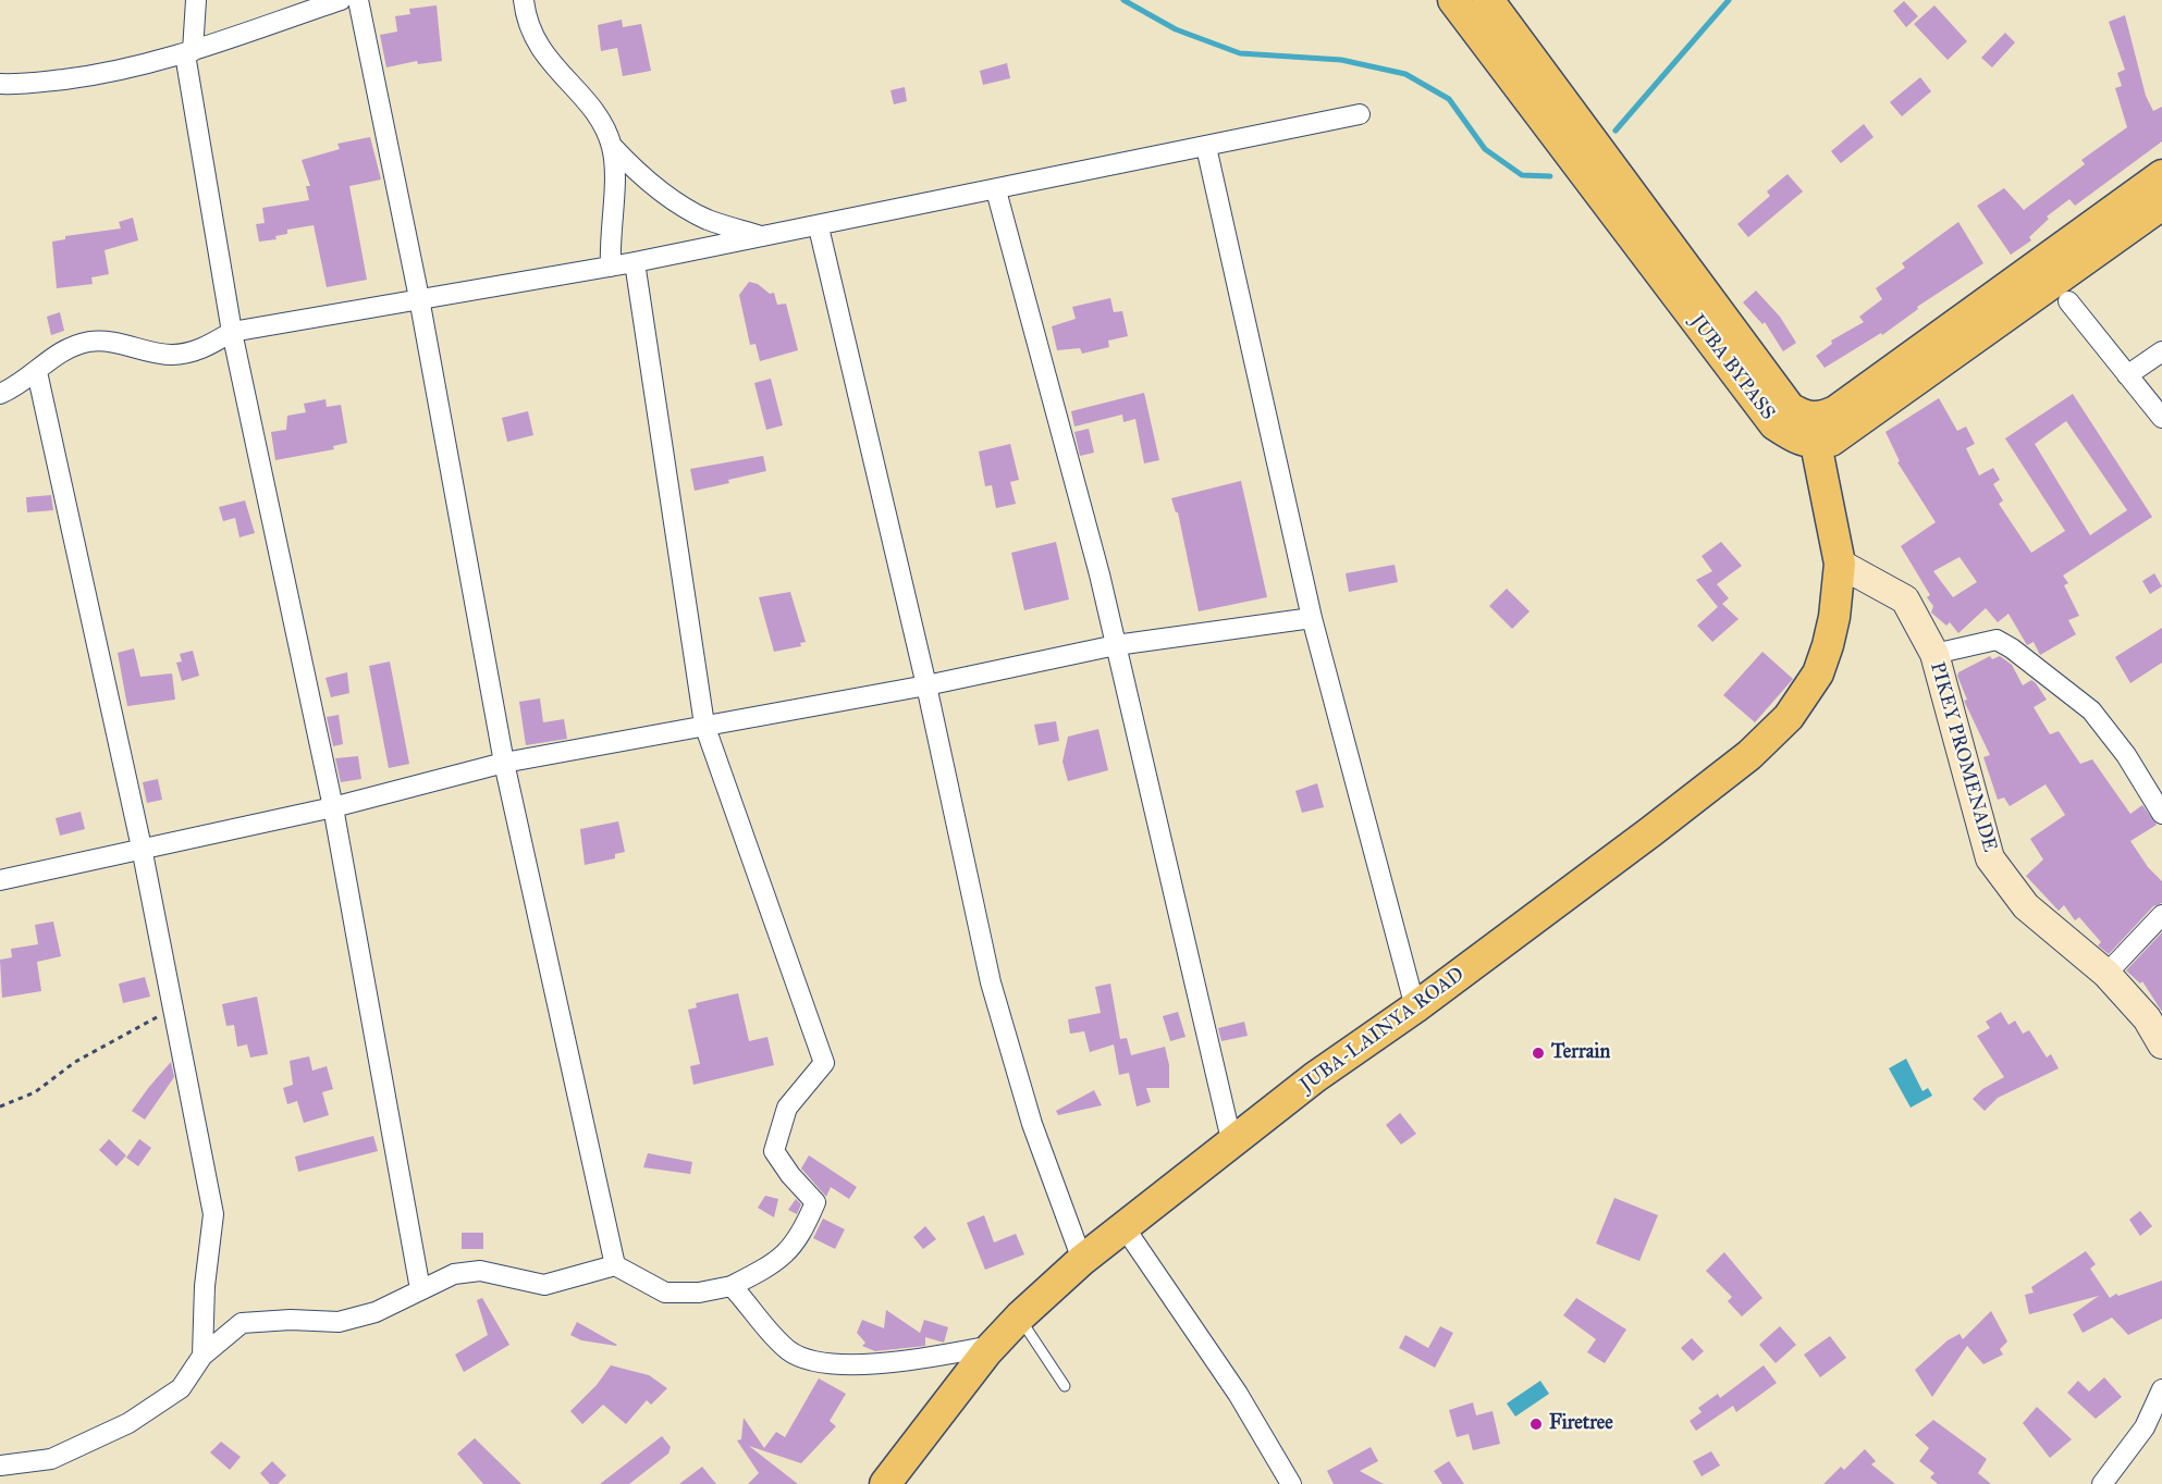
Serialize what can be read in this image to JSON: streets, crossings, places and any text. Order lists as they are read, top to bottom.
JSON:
{
  "streets": {
    "main road": ["JUBA BYPASS", "JUBA-LAINYA ROAD"],
    "street": ["PIKEY PROMENADE"]
  },
  "crossings": [
    ["JUBA BYPASS", "JUBA-LAINYA ROAD"],
    ["PIKEY PROMENADE", "JUBA-LAINYA ROAD"]
  ],
  "places": ["Terrain", "Firetree"]
}
